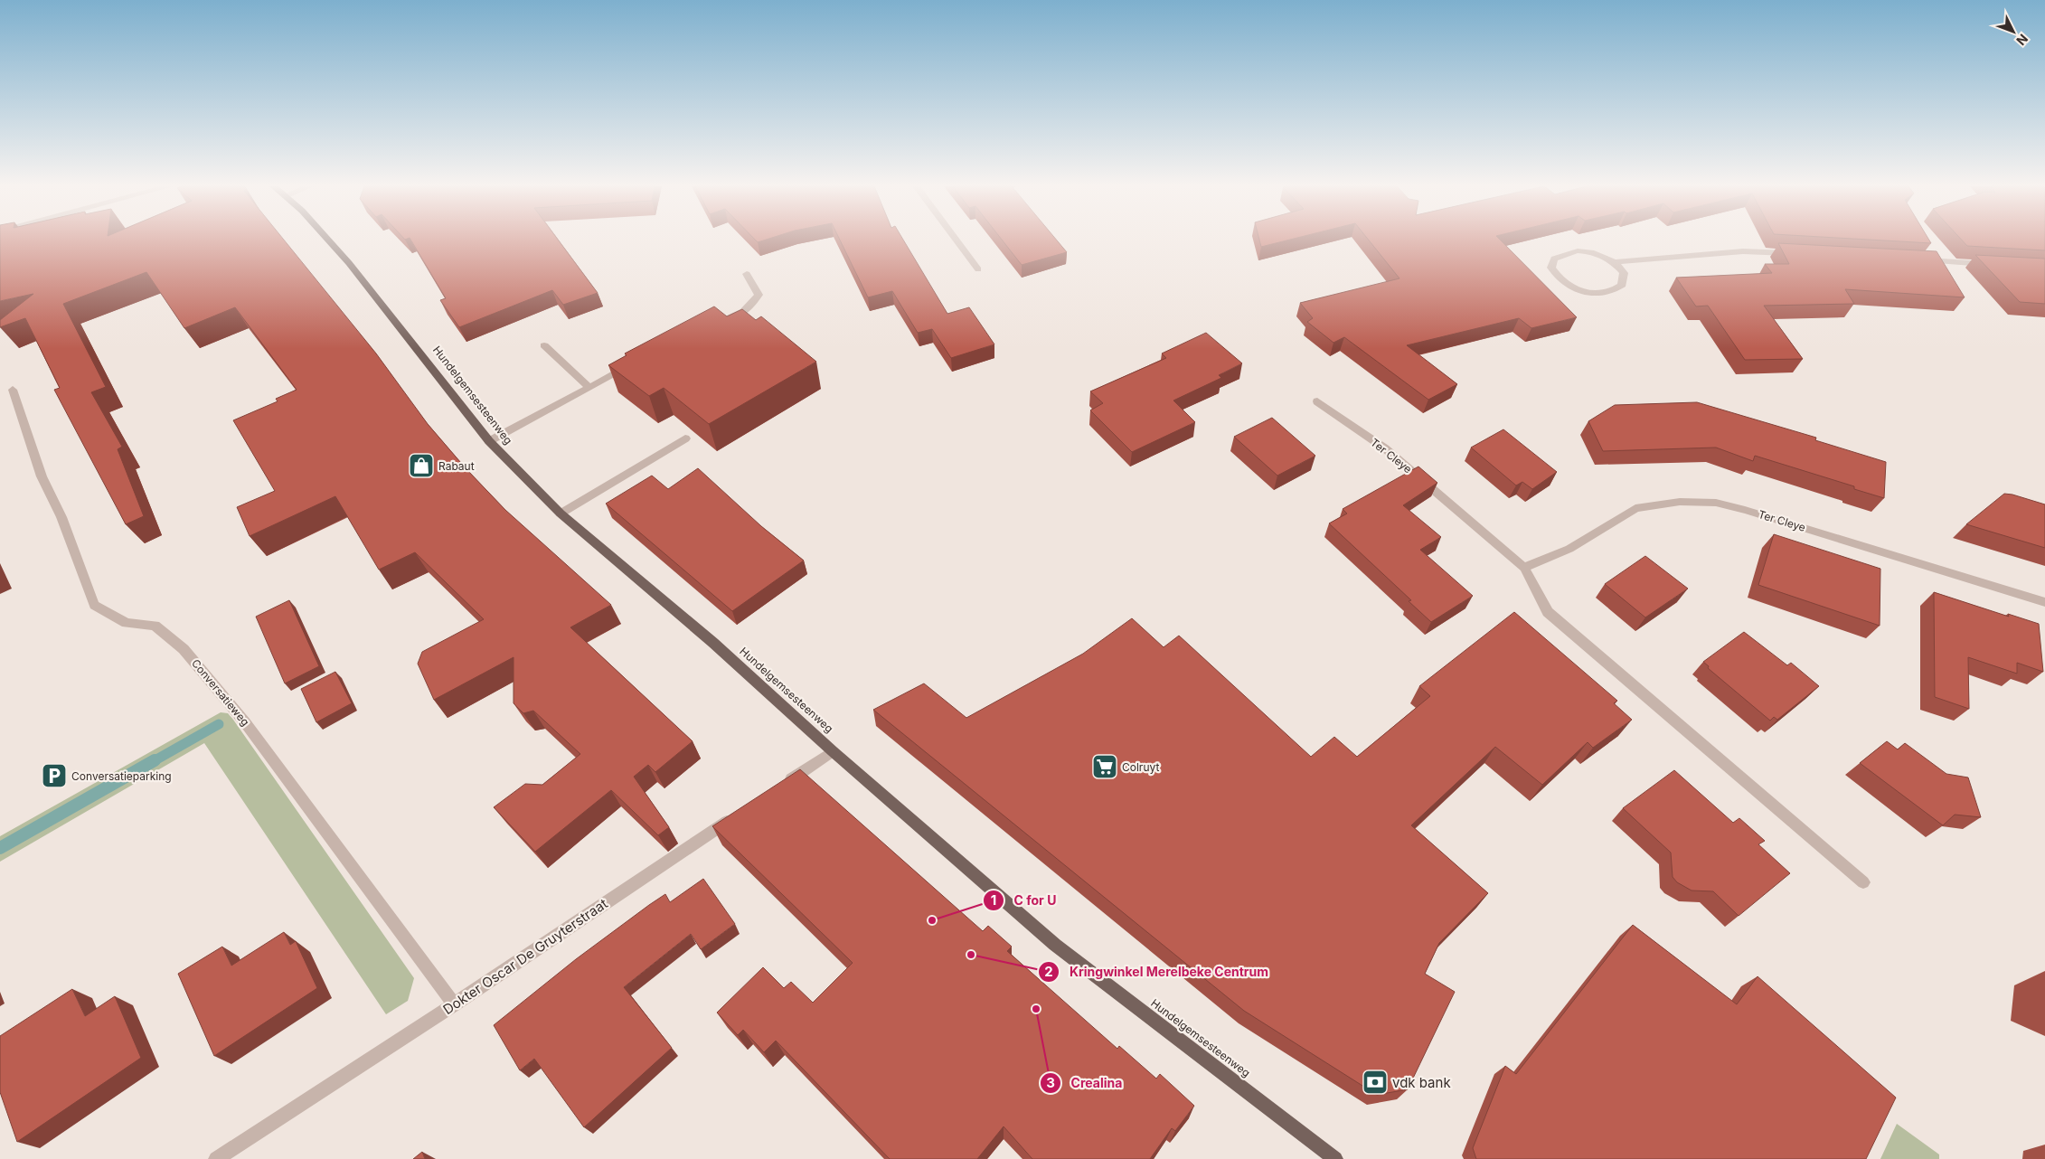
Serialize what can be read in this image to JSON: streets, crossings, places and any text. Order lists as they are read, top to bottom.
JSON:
{
  "streets": {
    "main road": ["Hundelgemsesteenweg"],
    "street": ["Ter Cleye", "Conversatieweg", "Dokter Oscar De Gruyterstraat"]
  },
  "crossings": [
    ["Conversatieweg", "Dokter Oscar De Gruyterstraat"]
  ],
  "places": {
    "shop": ["Rabaut"],
    "supermarket": ["Colruyt"],
    "parking": ["Conversatieparking"],
    "other": ["C for U", "Kringwinkel Merelbeke Centrum", "Crealina"],
    "bank": ["vdk bank"]
  },
  "north": "bottom right"
}
